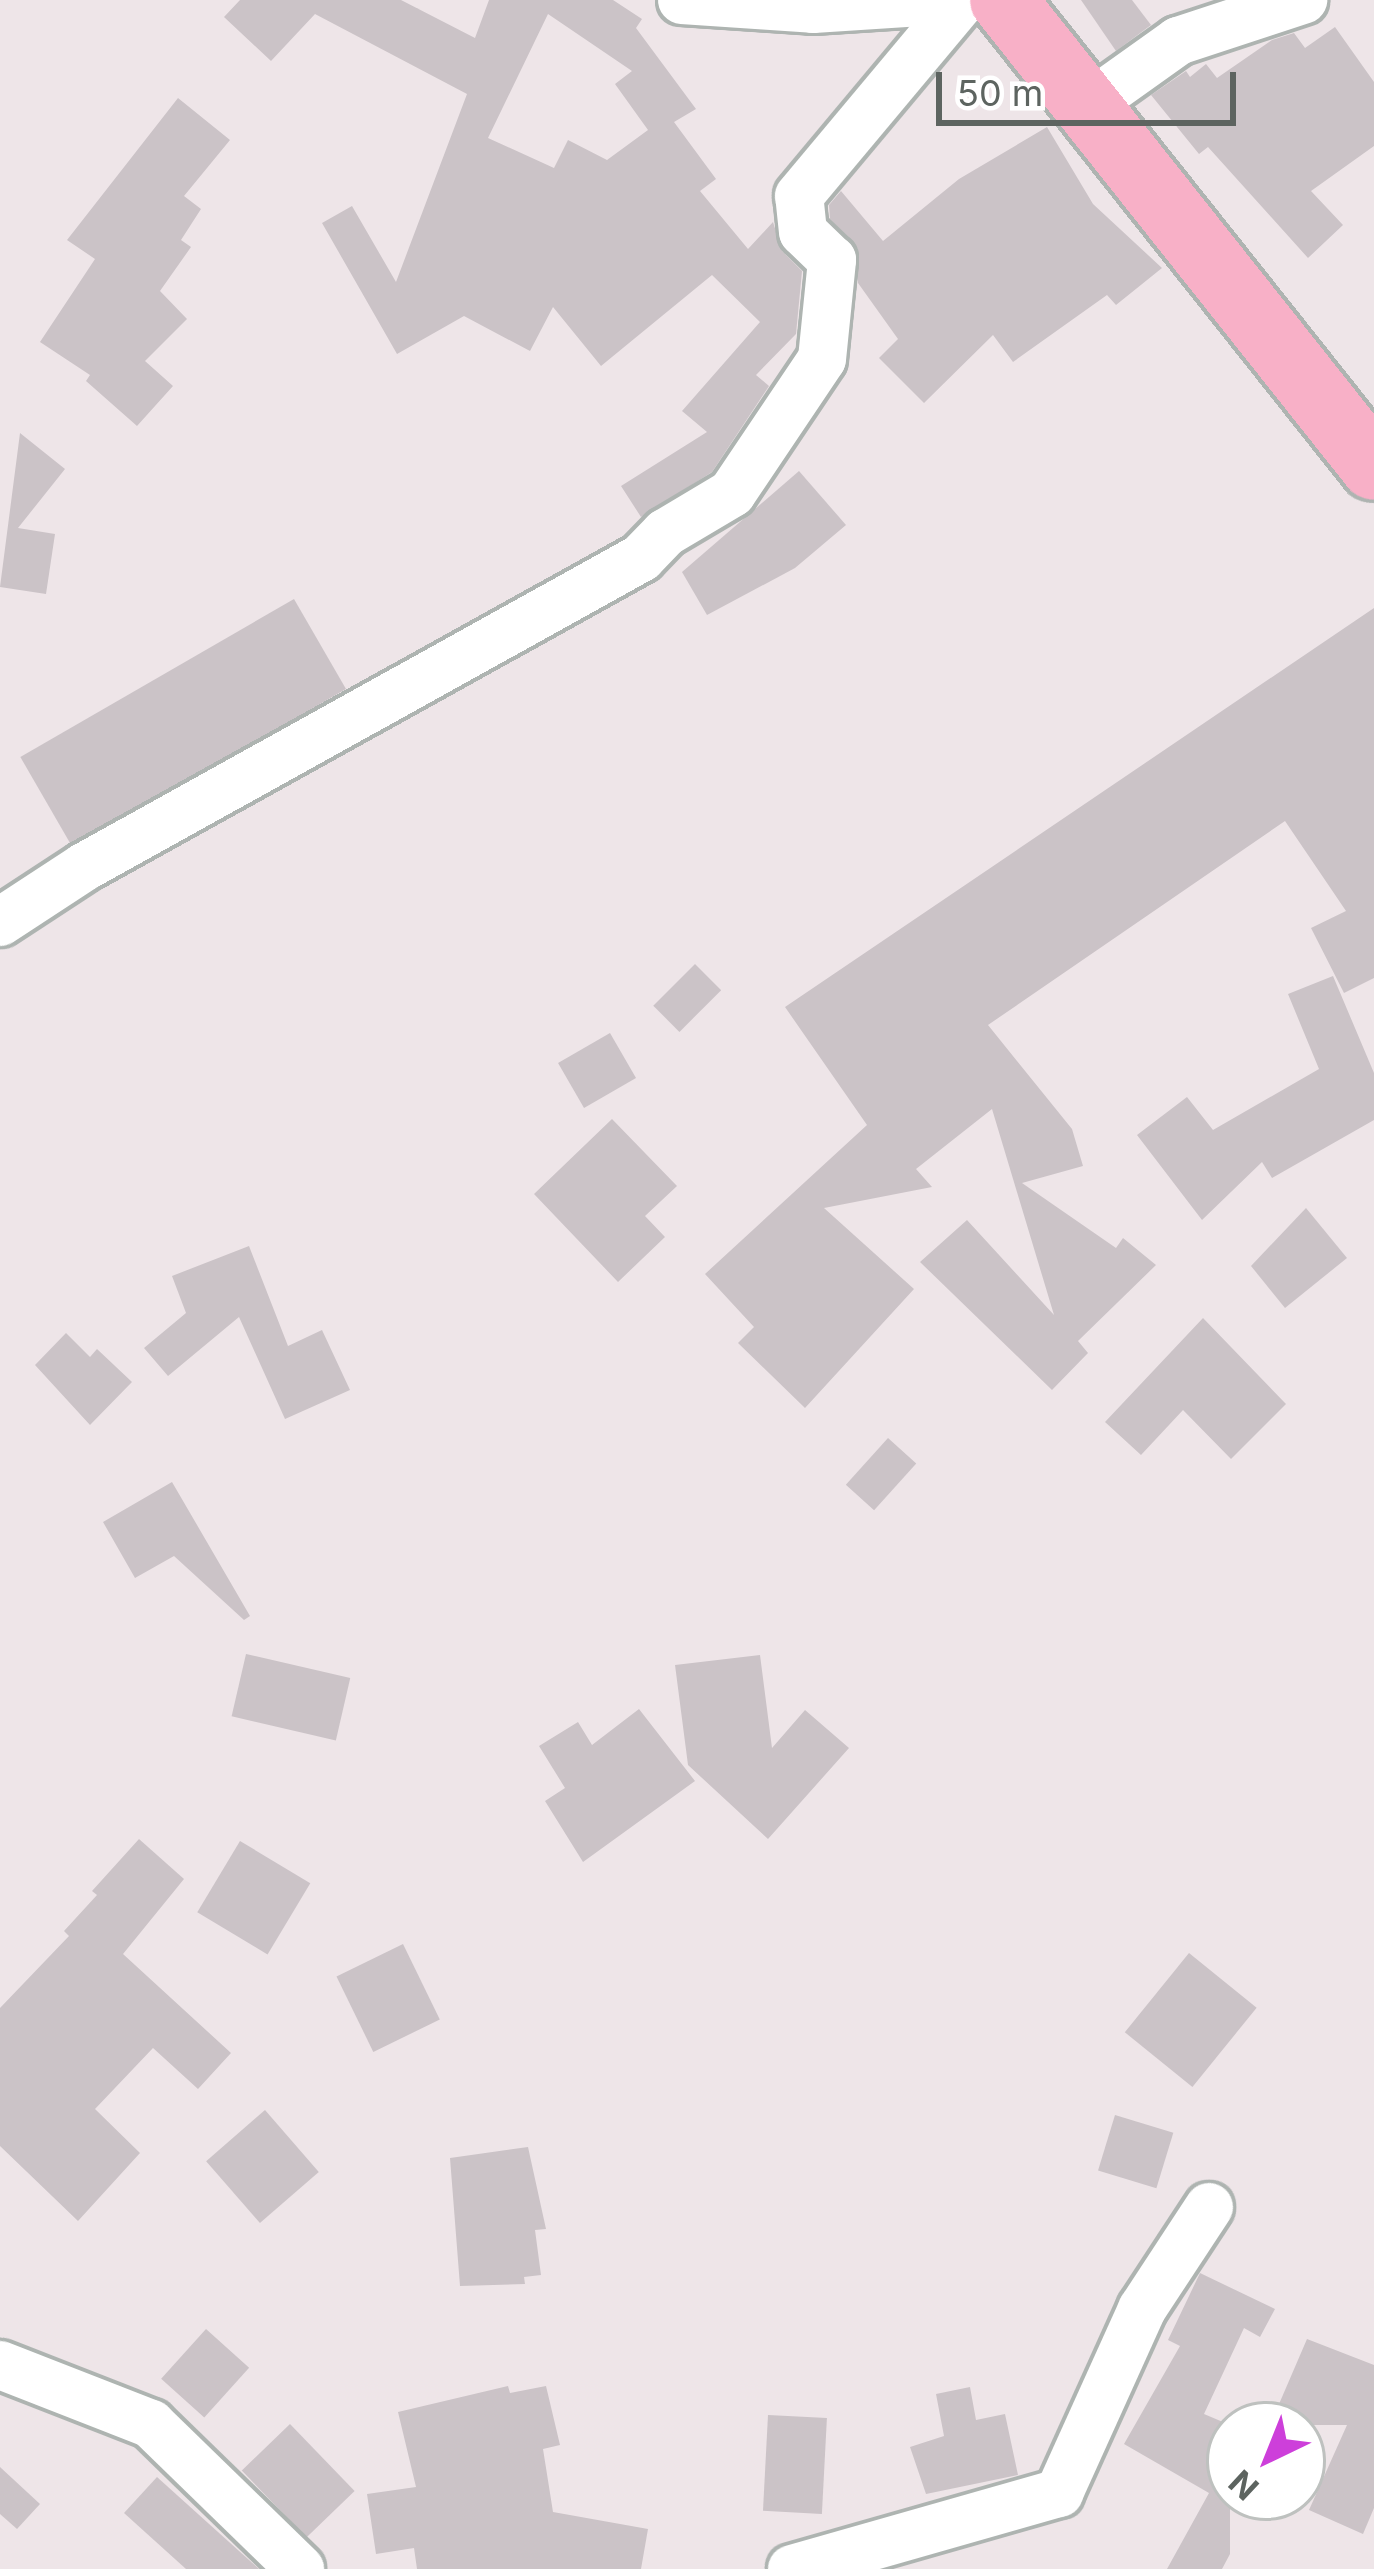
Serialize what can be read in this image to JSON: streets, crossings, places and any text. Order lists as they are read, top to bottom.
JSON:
{
  "scale_bar": "50 m",
  "north": "bottom left"
}
